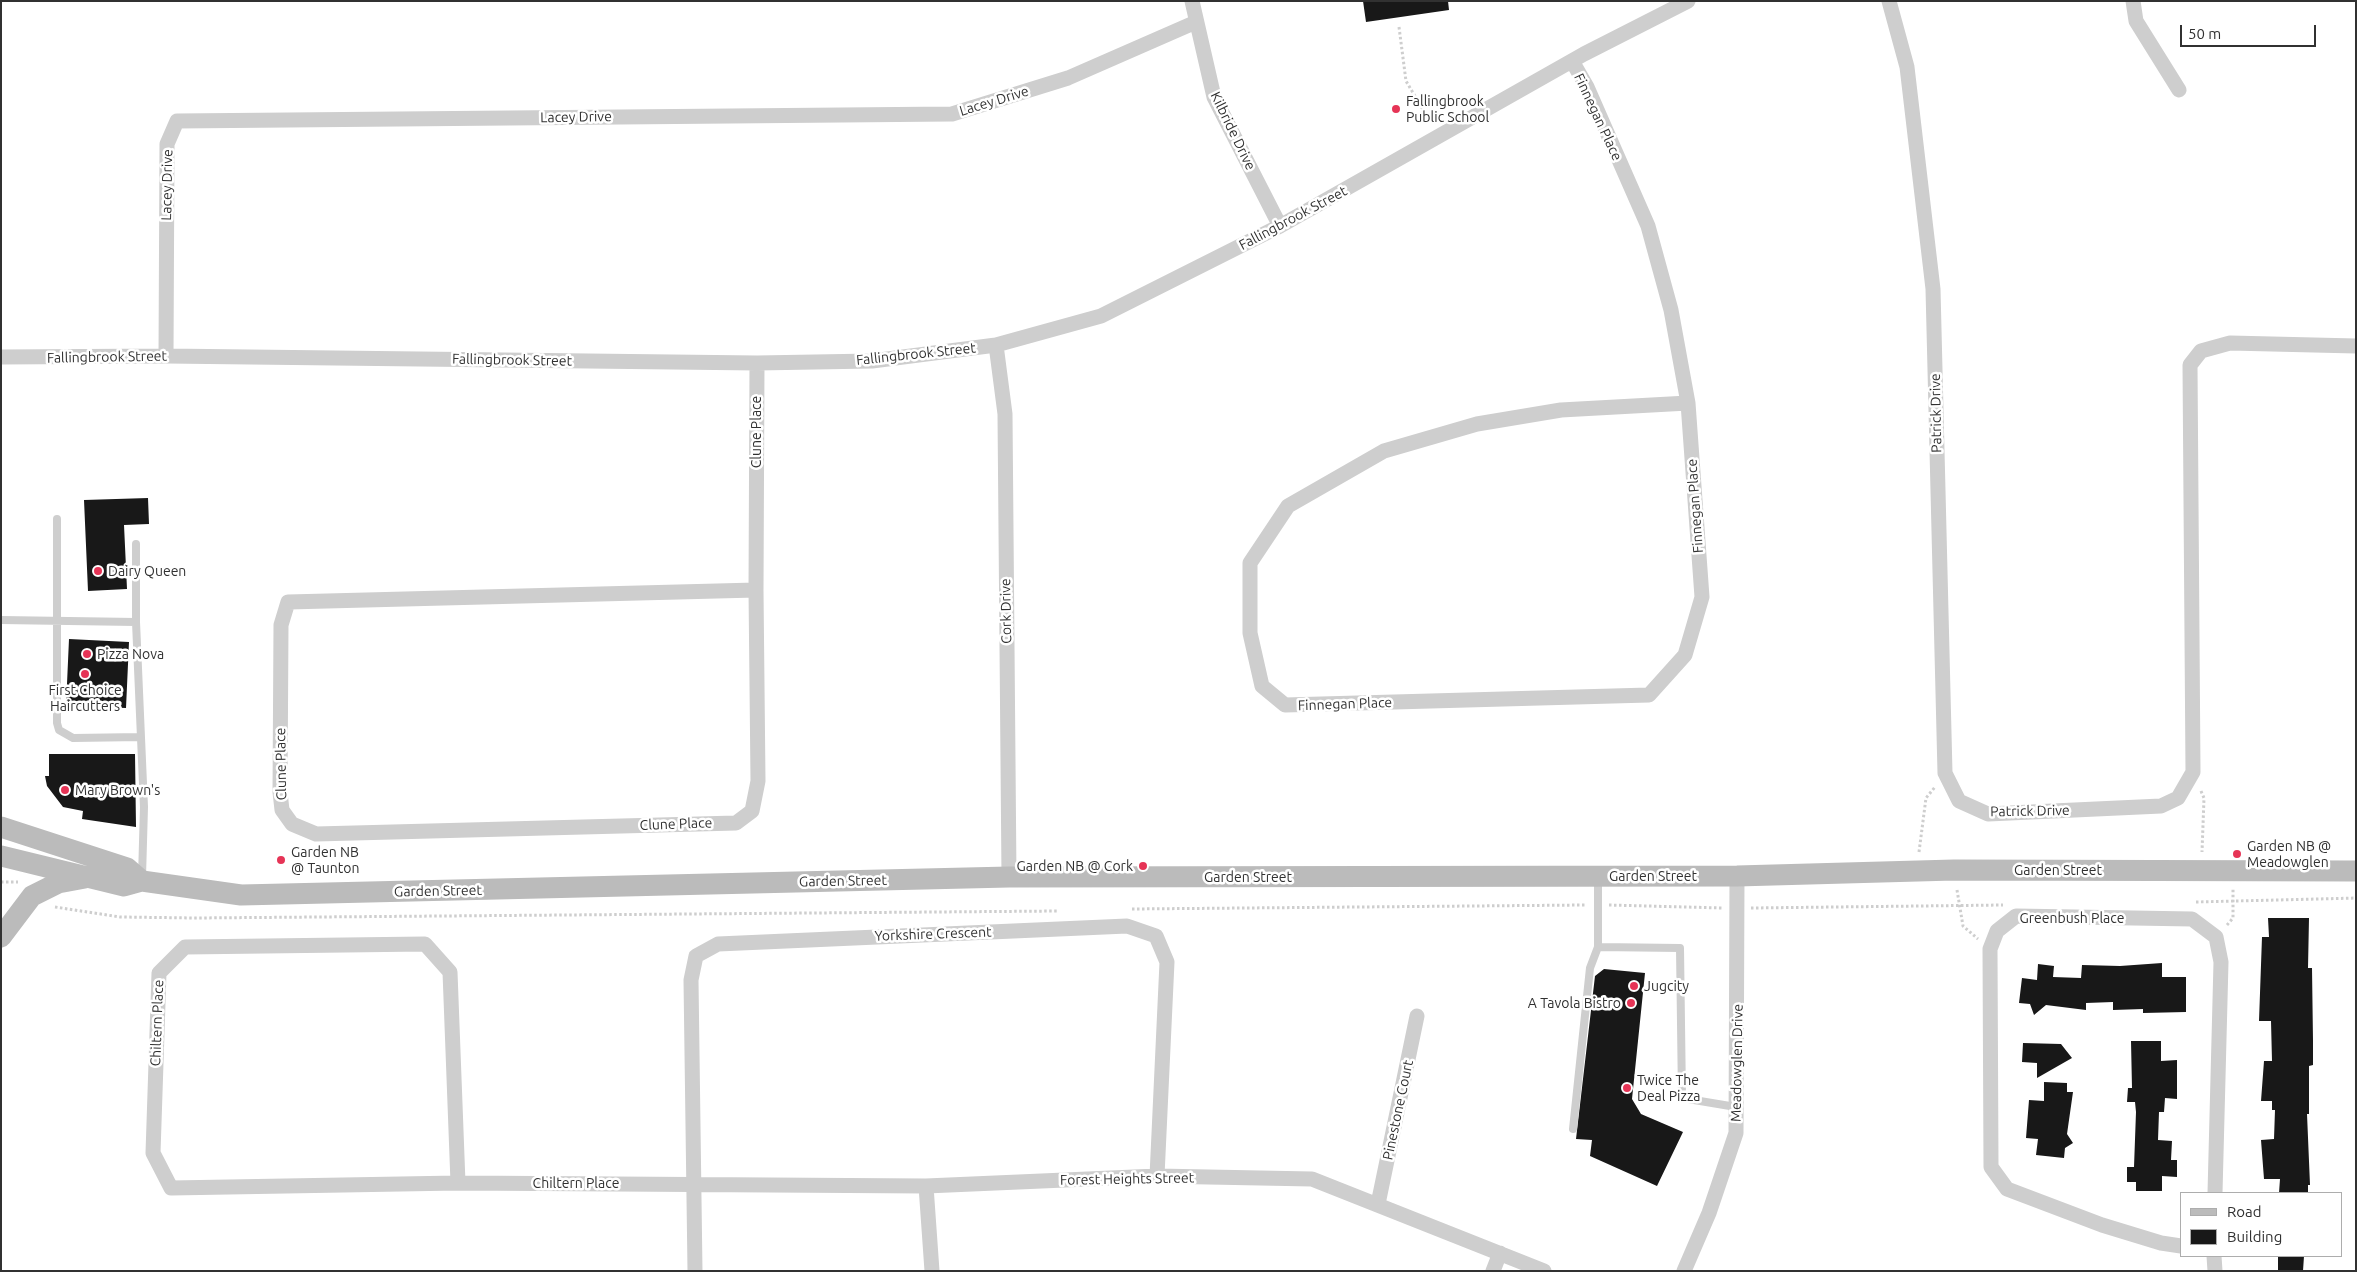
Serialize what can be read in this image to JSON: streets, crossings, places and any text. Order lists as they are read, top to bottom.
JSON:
{
  "streets": {
    "street": [
      "Lacey Drive",
      "Finnegan Place",
      "Kilbride Drive",
      "Fallingbrook Street",
      "Patrick Drive",
      "Clune Place",
      "Cork Drive",
      "Garden Street",
      "Greenbush Place",
      "Yorkshire Crescent",
      "Chiltern Place",
      "Meadowglen Drive",
      "Pinestone Court",
      "Forest Heights Street"
    ]
  },
  "crossings": [
    ["Lacey Drive", "Kilbride Drive"],
    ["Lacey Drive", "Fallingbrook Street"],
    ["Finnegan Place", "Fallingbrook Street"],
    ["Kilbride Drive", "Fallingbrook Street"],
    ["Fallingbrook Street", "Clune Place"],
    ["Fallingbrook Street", "Cork Drive"],
    ["Cork Drive", "Garden Street"],
    ["Garden Street", "Meadowglen Drive"],
    ["Yorkshire Crescent", "Chiltern Place"],
    ["Yorkshire Crescent", "Forest Heights Street"],
    ["Chiltern Place", "Forest Heights Street"],
    ["Pinestone Court", "Forest Heights Street"]
  ],
  "places": [
    "Fallingbrook Public School",
    "Dairy Queen",
    "Pizza Nova",
    "First Choice Haircutters",
    "Mary Brown's",
    "Garden NB @ Meadowglen",
    "Garden NB @ Taunton",
    "Garden NB @ Cork",
    "Jugcity",
    "A Tavola Bistro",
    "Twice The Deal Pizza"
  ],
  "legend": ["Road", "Building"],
  "scale_bar": "50 m"
}
